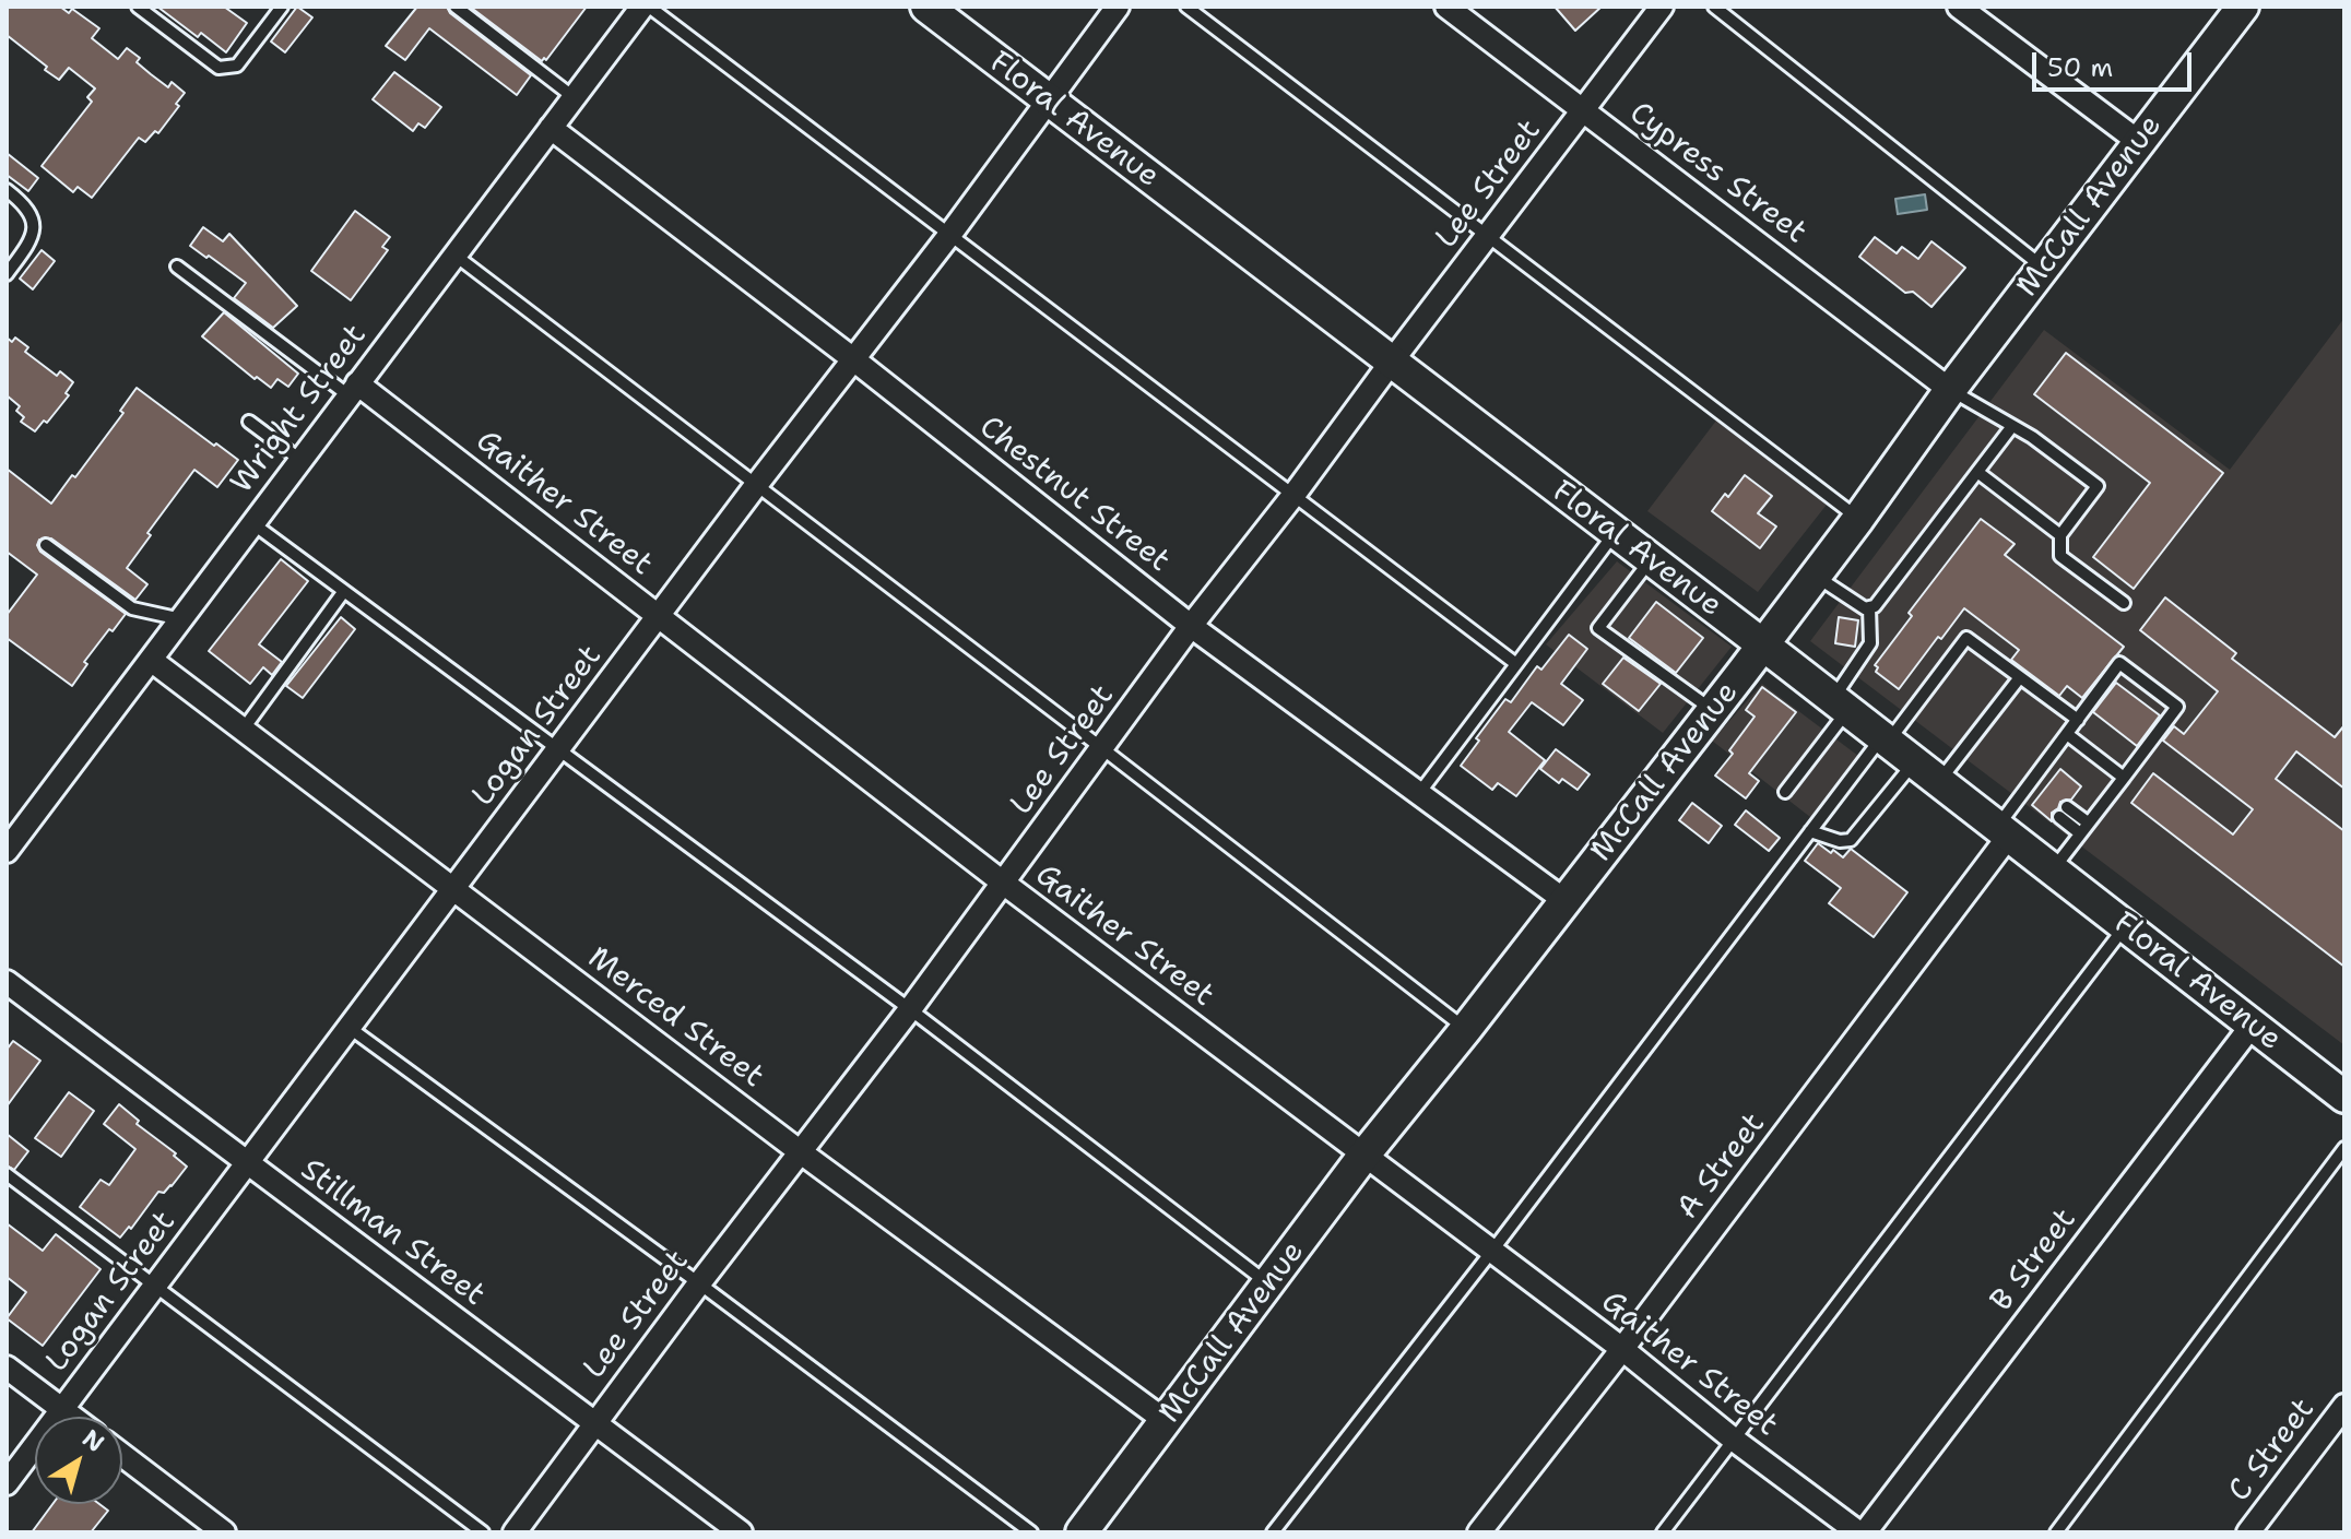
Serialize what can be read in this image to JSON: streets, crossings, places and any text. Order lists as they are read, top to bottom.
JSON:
{
  "streets": {
    "main road": ["Floral Avenue", "McCall Avenue"],
    "street": [
      "Cypress Street",
      "Lee Street",
      "Wright Street",
      "Chestnut Street",
      "Gaither Street",
      "Logan Street",
      "Merced Street",
      "A Street",
      "Stillman Street",
      "B Street",
      "C Street"
    ]
  },
  "crossings": [
    ["Floral Avenue", "Lee Street"],
    ["Floral Avenue", "McCall Avenue"],
    ["Floral Avenue", "Logan Street"],
    ["Floral Avenue", "A Street"],
    ["Floral Avenue", "B Street"],
    ["Cypress Street", "Lee Street"],
    ["Cypress Street", "McCall Avenue"],
    ["Lee Street", "Chestnut Street"],
    ["Lee Street", "Gaither Street"],
    ["Lee Street", "Merced Street"],
    ["Lee Street", "Stillman Street"],
    ["McCall Avenue", "Chestnut Street"],
    ["McCall Avenue", "Gaither Street"],
    ["McCall Avenue", "Merced Street"],
    ["Wright Street", "Chestnut Street"],
    ["Wright Street", "Gaither Street"],
    ["Wright Street", "Merced Street"],
    ["Chestnut Street", "Logan Street"],
    ["Gaither Street", "Logan Street"],
    ["Gaither Street", "A Street"],
    ["Logan Street", "Merced Street"],
    ["Logan Street", "Stillman Street"]
  ],
  "scale_bar": "50 m",
  "north": "top right"
}
